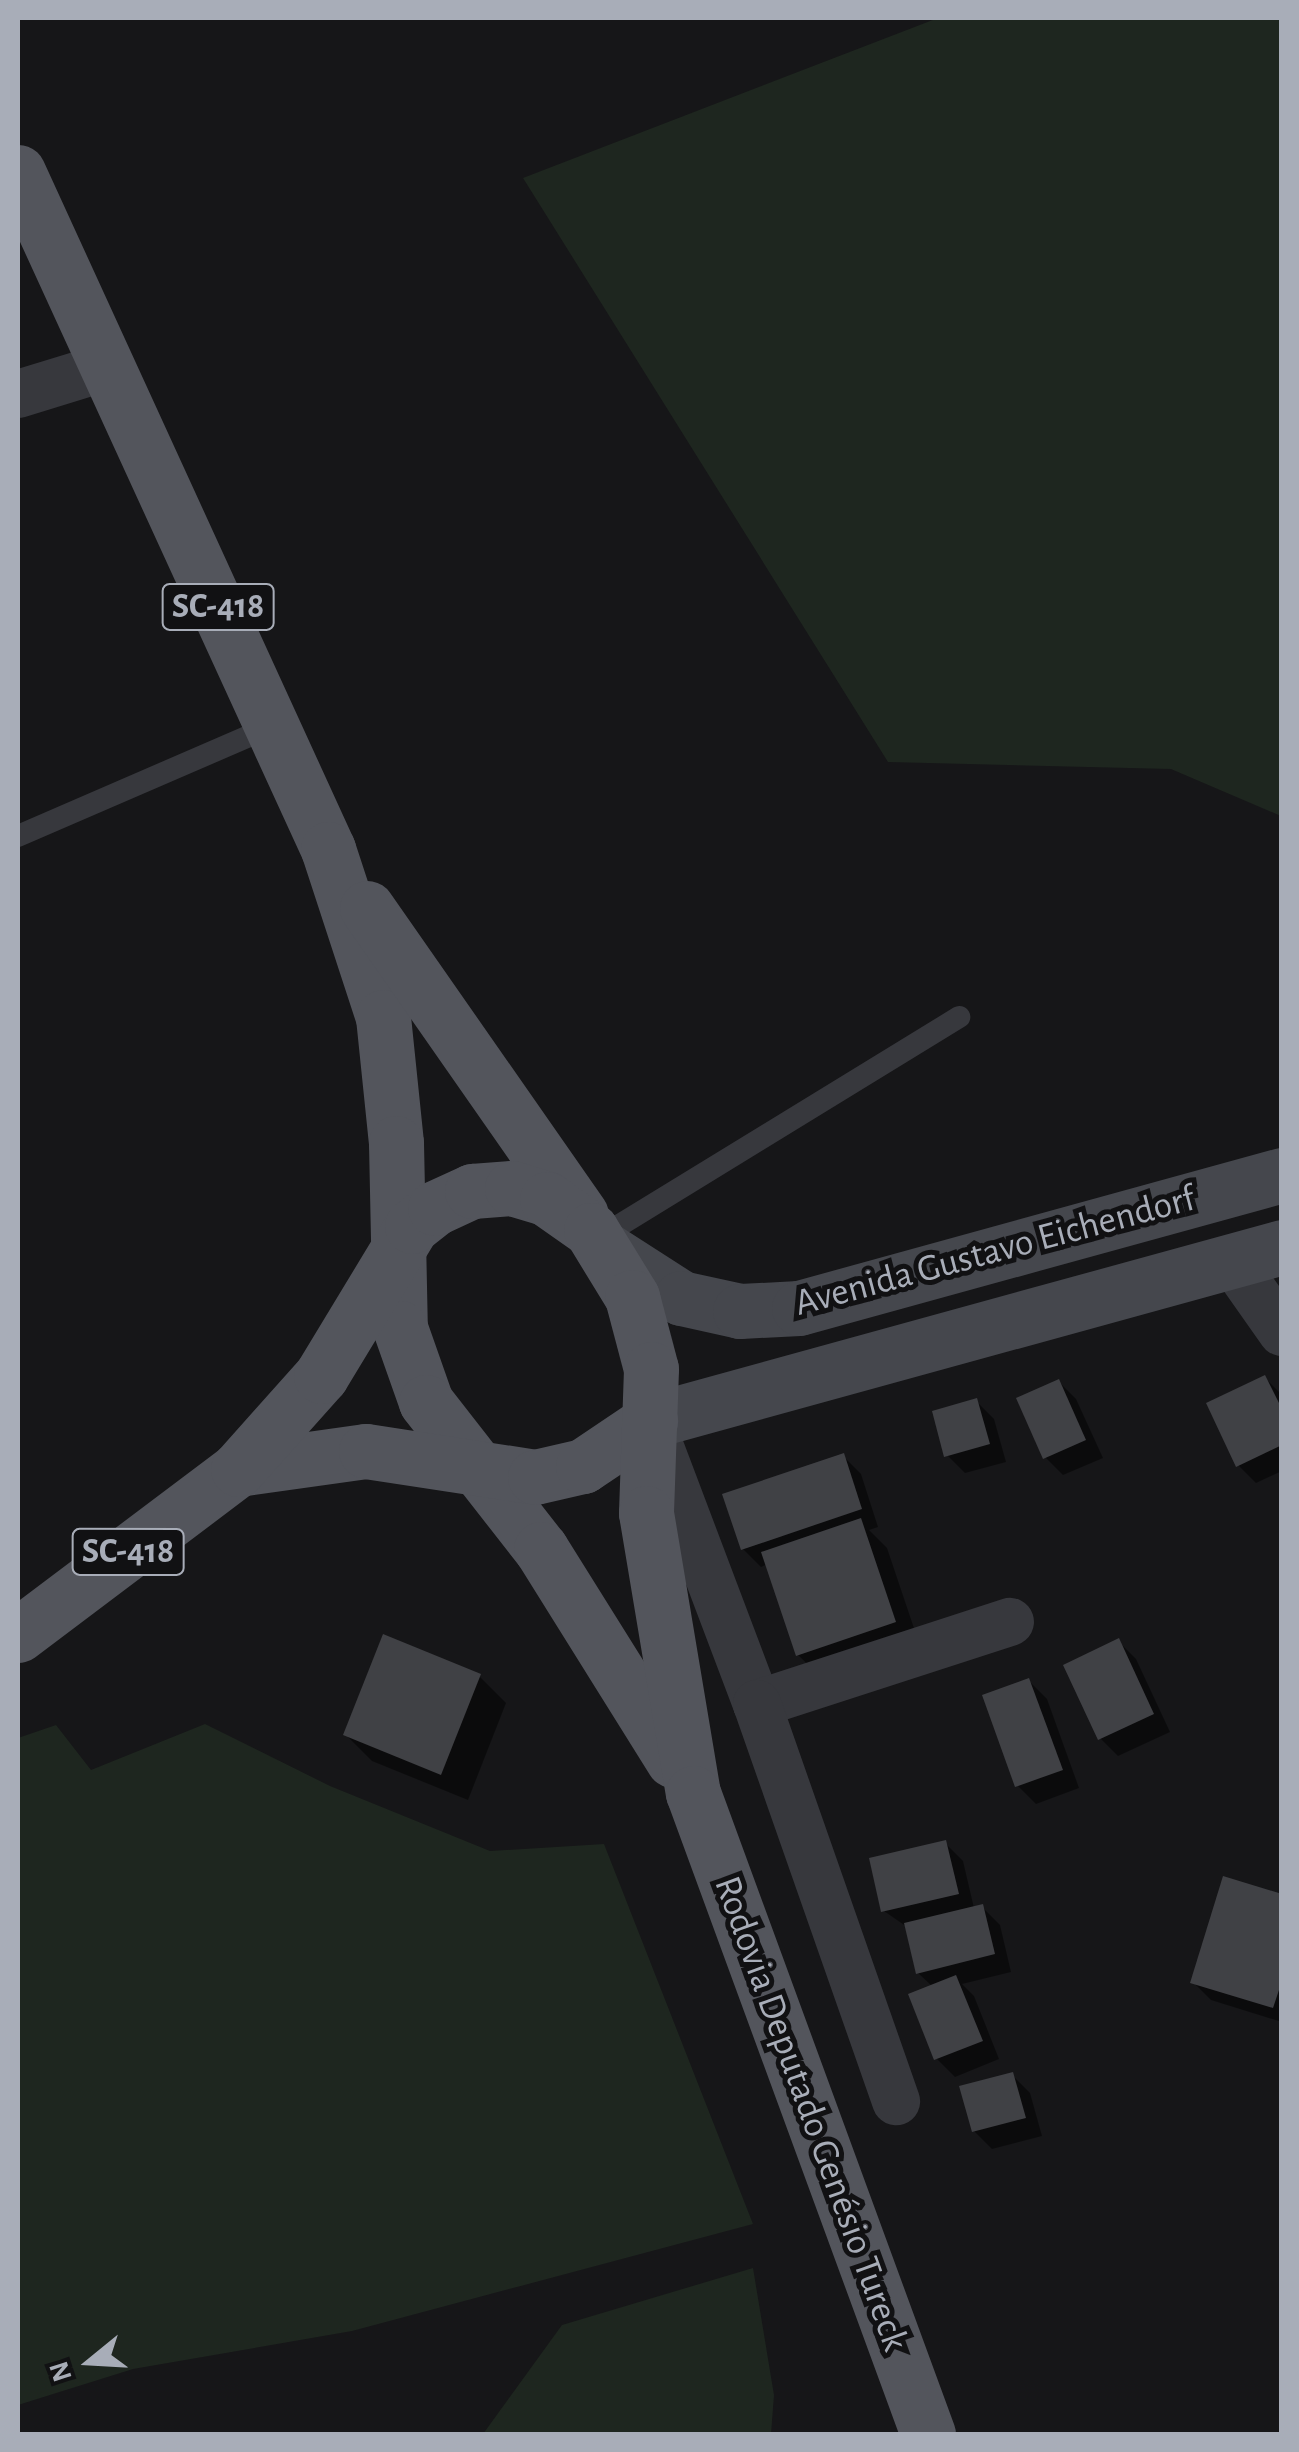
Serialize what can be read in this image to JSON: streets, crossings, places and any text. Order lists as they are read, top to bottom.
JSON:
{
  "streets": {
    "main road": ["SC-418", "Rodovia Deputado Genésio Tureck"],
    "street": ["Avenida Gustavo Eichendorf"]
  },
  "crossings": [
    ["SC-418", "Avenida Gustavo Eichendorf"],
    ["SC-418", "Rodovia Deputado Genésio Tureck"],
    ["Avenida Gustavo Eichendorf", "Rodovia Deputado Genésio Tureck"]
  ],
  "north": "left"
}
